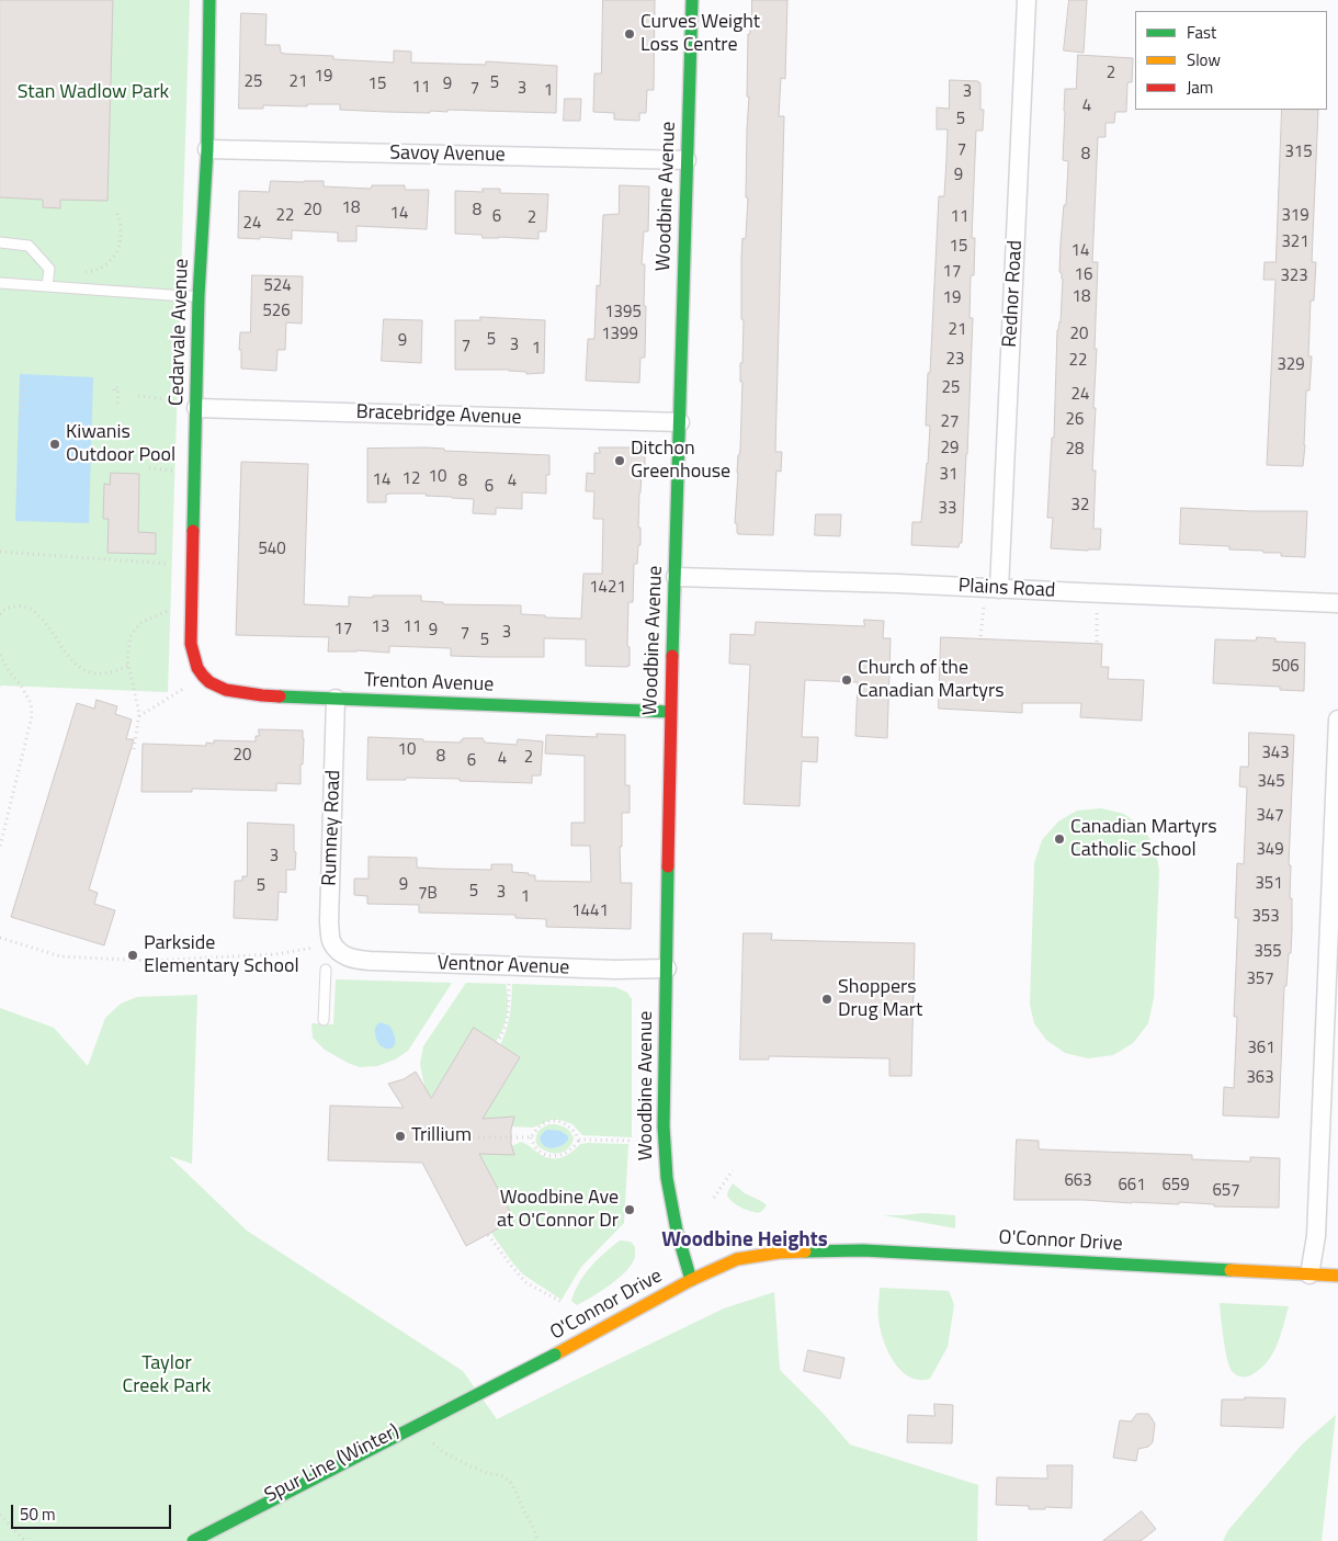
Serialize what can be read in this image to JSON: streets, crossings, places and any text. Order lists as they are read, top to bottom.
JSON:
{
  "streets": {
    "main road": [
      "Woodbine Avenue",
      "Cedarvale Avenue",
      "Trenton Avenue",
      "O'Connor Drive"
    ],
    "street": [
      "Savoy Avenue",
      "Rednor Road",
      "Bracebridge Avenue",
      "Plains Road",
      "Rumney Road",
      "Ventnor Avenue"
    ],
    "path": ["Spur Line (Winter)"]
  },
  "crossings": [
    ["Savoy Avenue", "Woodbine Avenue"],
    ["Savoy Avenue", "Cedarvale Avenue"],
    ["Woodbine Avenue", "Bracebridge Avenue"],
    ["Woodbine Avenue", "Plains Road"],
    ["Woodbine Avenue", "Trenton Avenue"],
    ["Woodbine Avenue", "Ventnor Avenue"],
    ["Woodbine Avenue", "O'Connor Drive"],
    ["Rednor Road", "Plains Road"],
    ["Cedarvale Avenue", "Bracebridge Avenue"],
    ["Cedarvale Avenue", "Trenton Avenue"],
    ["Trenton Avenue", "Rumney Road"],
    ["Rumney Road", "Ventnor Avenue"]
  ],
  "districts": ["Woodbine Heights"],
  "parks": ["Stan Wadlow Park", "Taylor Creek Park"],
  "places": [
    "Curves Weight Loss Centre",
    "Kiwanis Outdoor Pool",
    "Ditchon Greenhouse",
    "Church of the Canadian Martyrs",
    "Canadian Martyrs Catholic School",
    "Parkside Elementary School",
    "Shoppers Drug Mart",
    "Trillium",
    "Woodbine Ave at O'Connor Dr"
  ],
  "house_numbers": [
    "2",
    "19",
    "25",
    "21",
    "5",
    "15",
    "9",
    "11",
    "7",
    "3",
    "1",
    "3",
    "4",
    "5",
    "7",
    "315",
    "8",
    "9",
    "18",
    "20",
    "8",
    "14",
    "22",
    "319",
    "6",
    "11",
    "2",
    "24",
    "321",
    "15",
    "14",
    "17",
    "16",
    "323",
    "524",
    "18",
    "19",
    "526",
    "1395",
    "21",
    "1399",
    "20",
    "5",
    "9",
    "3",
    "7",
    "1",
    "23",
    "22",
    "329",
    "25",
    "24",
    "26",
    "27",
    "29",
    "28",
    "31",
    "10",
    "12",
    "14",
    "8",
    "4",
    "6",
    "32",
    "33",
    "540",
    "1421",
    "13",
    "11",
    "17",
    "9",
    "3",
    "7",
    "5",
    "506",
    "10",
    "343",
    "20",
    "8",
    "2",
    "4",
    "6",
    "345",
    "347",
    "349",
    "3",
    "351",
    "9",
    "5",
    "5",
    "3",
    "7B",
    "1",
    "1441",
    "353",
    "355",
    "357",
    "361",
    "363",
    "663",
    "661",
    "659",
    "657"
  ],
  "legend": ["Fast", "Slow", "Jam"],
  "scale_bar": "50 m"
}
